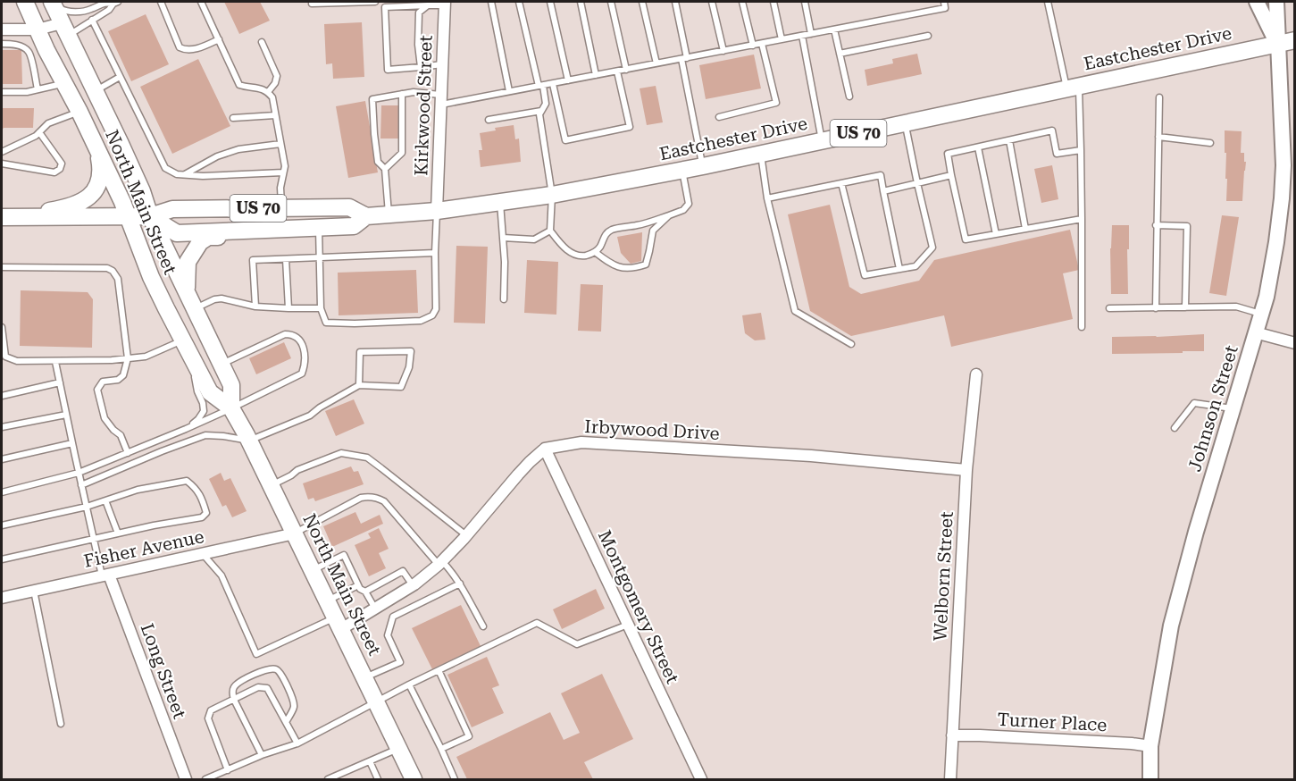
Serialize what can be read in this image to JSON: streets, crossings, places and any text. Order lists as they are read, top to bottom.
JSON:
{
  "streets": {
    "main road": ["Eastchester Drive", "US 70", "North Main Street"],
    "street": [
      "Kirkwood Street",
      "Johnson Street",
      "Irbywood Drive",
      "Fisher Avenue",
      "Welborn Street",
      "Montgomery Street",
      "Long Street",
      "Turner Place"
    ]
  },
  "crossings": [
    ["Eastchester Drive", "Kirkwood Street"],
    ["Eastchester Drive", "US 70"],
    ["Eastchester Drive", "North Main Street"],
    ["Eastchester Drive", "Johnson Street"],
    ["US 70", "North Main Street"],
    ["North Main Street", "Fisher Avenue"],
    ["Johnson Street", "Turner Place"],
    ["Irbywood Drive", "Welborn Street"],
    ["Irbywood Drive", "Montgomery Street"],
    ["Fisher Avenue", "Long Street"],
    ["Welborn Street", "Turner Place"]
  ]
}
